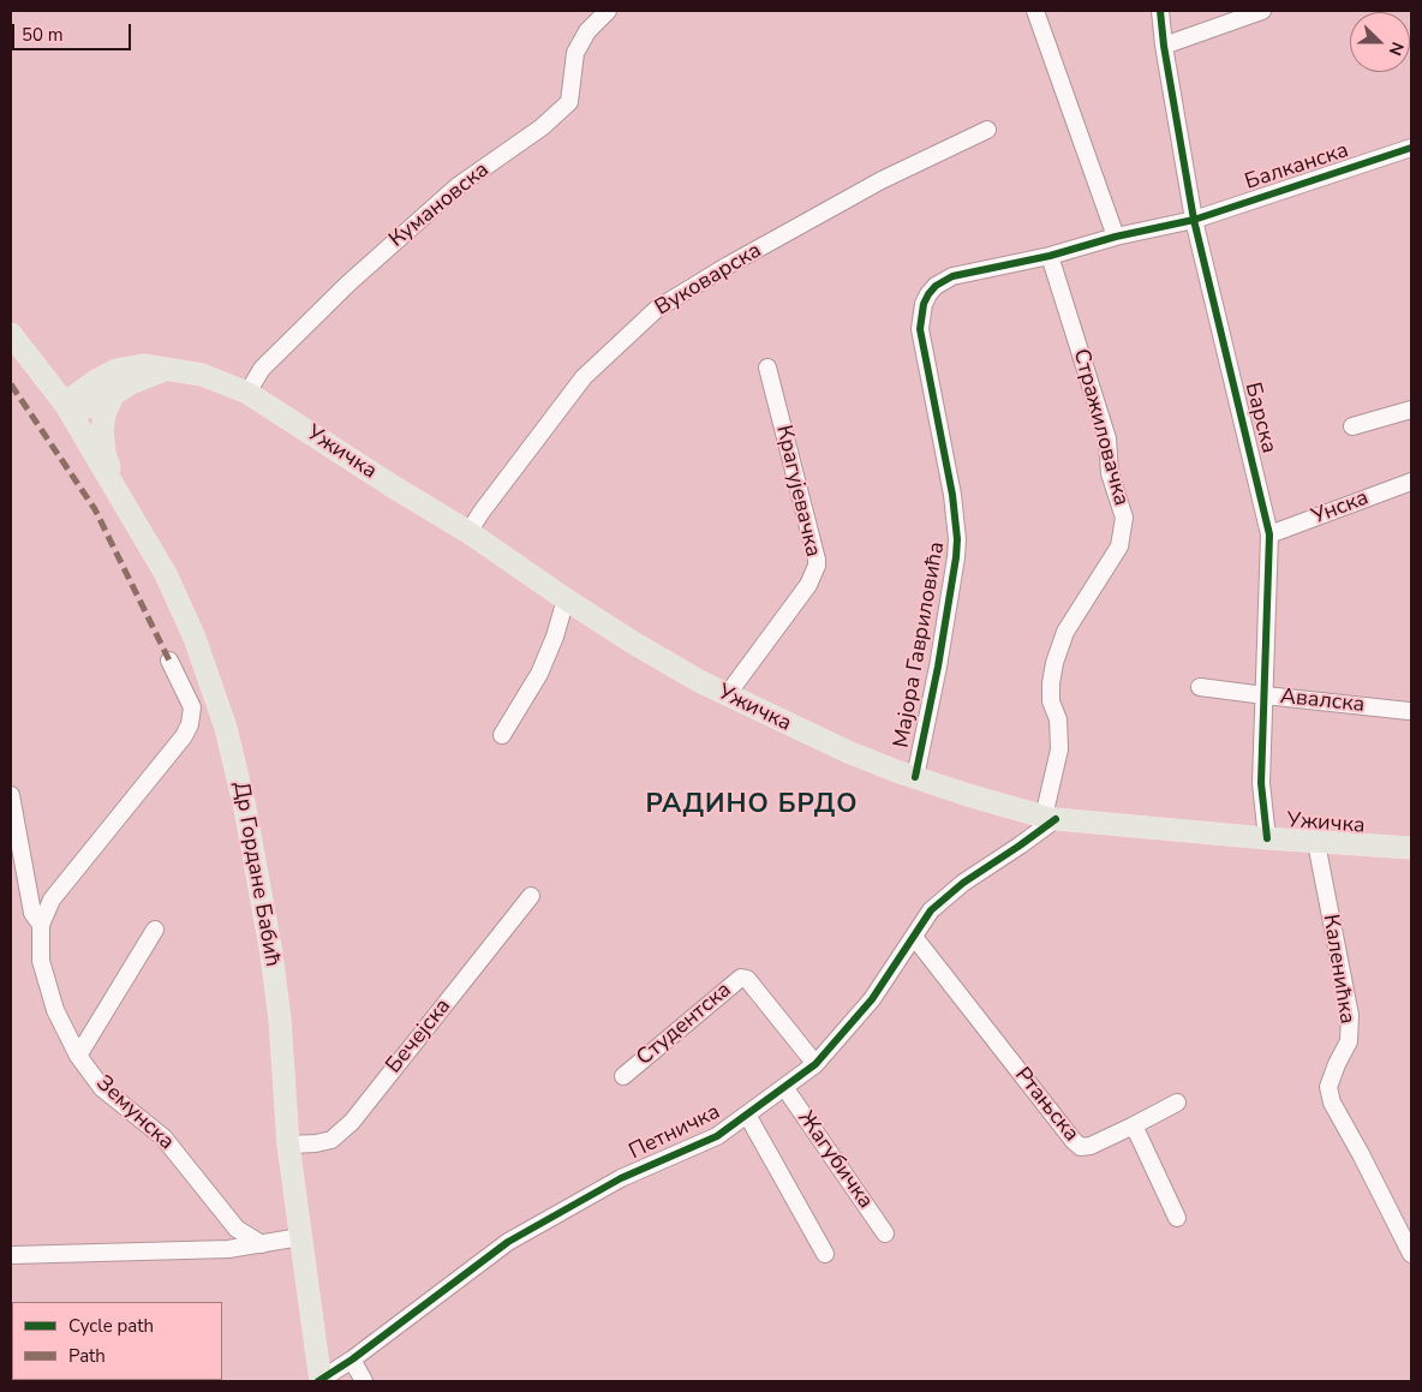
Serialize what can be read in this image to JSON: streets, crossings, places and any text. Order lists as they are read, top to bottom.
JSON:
{
  "streets": {
    "main road": ["Ужичка", "Др Гордане Бабић"],
    "street": [
      "Балканска",
      "Кумановска",
      "Вуковарска",
      "Барска",
      "Стражиловачка",
      "Крагујевачка",
      "Унска",
      "Мајора Гавриловића",
      "Авалска",
      "Каленићка",
      "Студентска",
      "Бечејска",
      "Ртањска",
      "Земунска",
      "Петничка",
      "Жагубичка"
    ]
  },
  "crossings": [
    ["Балканска", "Барска"],
    ["Кумановска", "Ужичка"],
    ["Вуковарска", "Ужичка"],
    ["Барска", "Ужичка"],
    ["Барска", "Унска"],
    ["Барска", "Авалска"],
    ["Стражиловачка", "Ужичка"],
    ["Стражиловачка", "Мајора Гавриловића"],
    ["Стражиловачка", "Петничка"],
    ["Ужичка", "Крагујевачка"],
    ["Ужичка", "Мајора Гавриловића"],
    ["Ужичка", "Др Гордане Бабић"],
    ["Ужичка", "Каленићка"],
    ["Ужичка", "Петничка"],
    ["Др Гордане Бабић", "Бечејска"],
    ["Др Гордане Бабић", "Петничка"],
    ["Студентска", "Петничка"],
    ["Ртањска", "Петничка"],
    ["Петничка", "Жагубичка"]
  ],
  "districts": ["РАДИНО БРДО"],
  "legend": ["Cycle path", "Path"],
  "scale_bar": "50 m",
  "north": "right"
}
